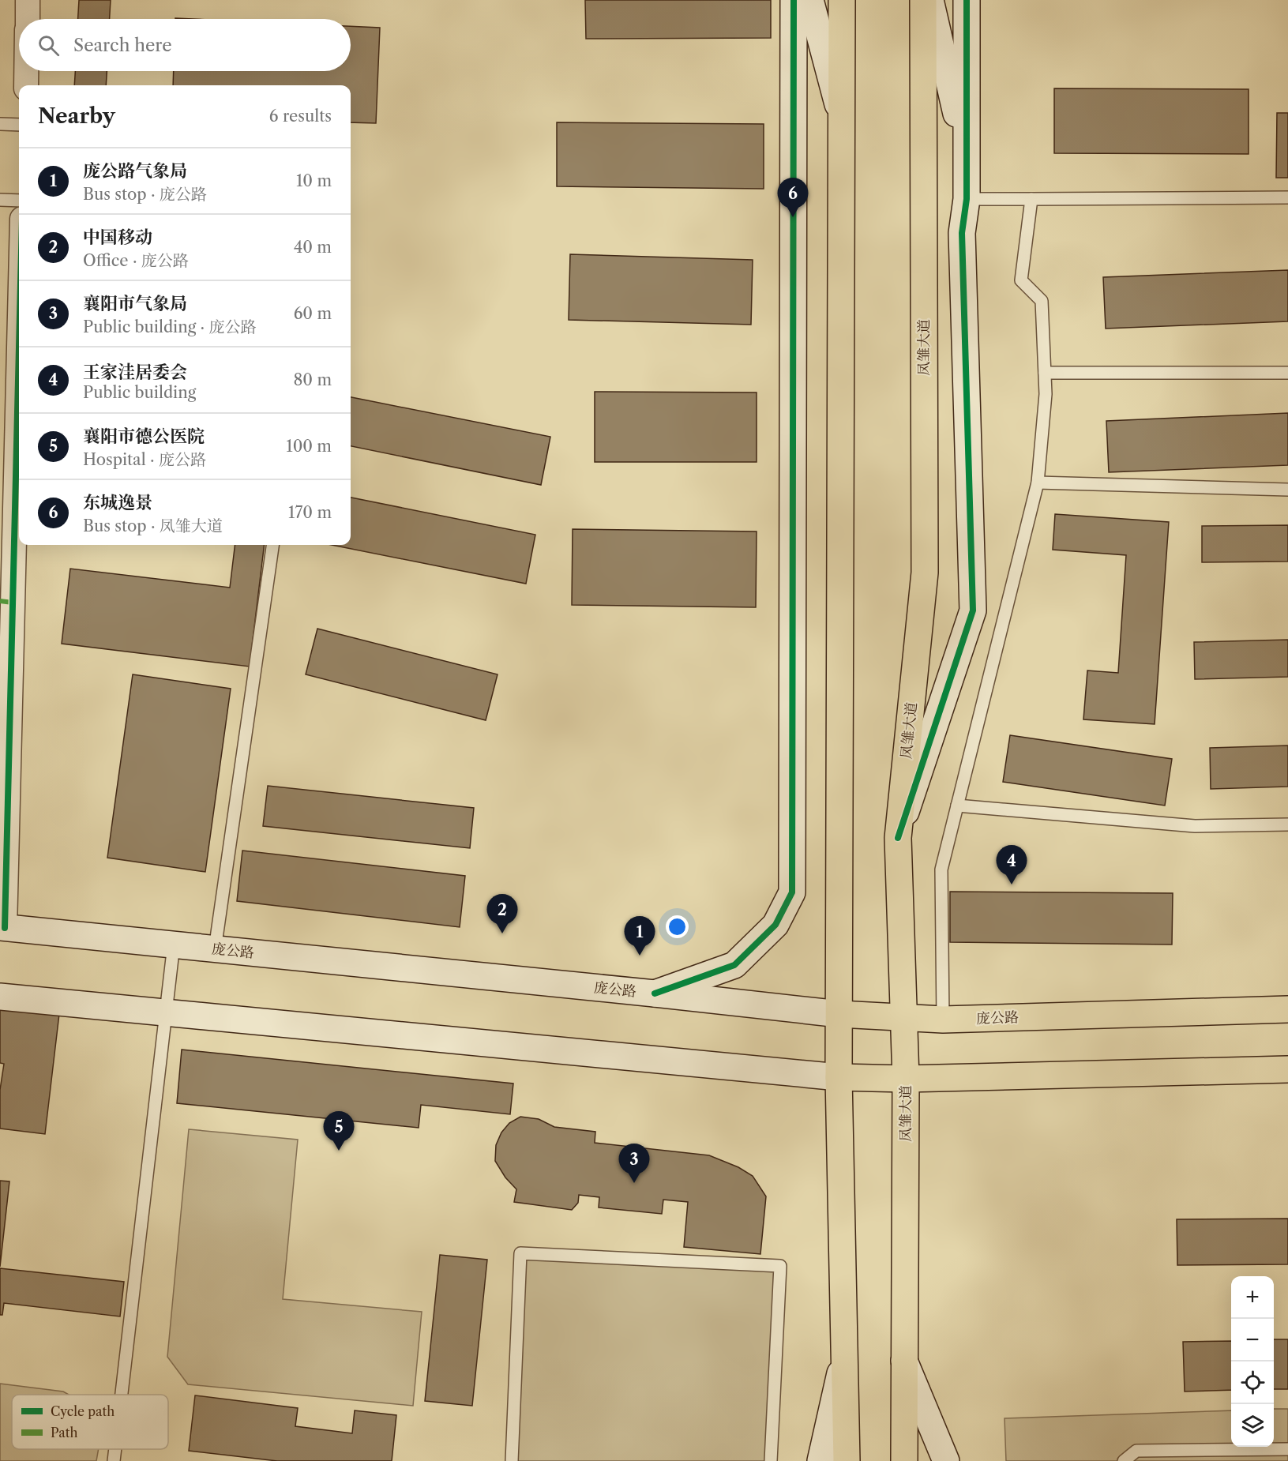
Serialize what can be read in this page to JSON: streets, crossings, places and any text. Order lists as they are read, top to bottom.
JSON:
{
  "streets": {
    "main road": ["凤雏大道", "庞公路"]
  },
  "crossings": [
    ["凤雏大道", "庞公路"]
  ],
  "legend": ["Cycle path", "Path"],
  "page": {
    "search": "Search here",
    "heading": ["Nearby", "6 results"],
    "list": [
      {
        "mark": "1",
        "name": "庞公路气象局",
        "note": "Bus stop · 庞公路",
        "value": "10 m"
      },
      {
        "mark": "2",
        "name": "中国移动",
        "note": "Office · 庞公路",
        "value": "40 m"
      },
      {
        "mark": "3",
        "name": "襄阳市气象局",
        "note": "Public building · 庞公路",
        "value": "60 m"
      },
      {
        "mark": "4",
        "name": "王家洼居委会",
        "note": "Public building",
        "value": "80 m"
      },
      {
        "mark": "5",
        "name": "襄阳市德公医院",
        "note": "Hospital · 庞公路",
        "value": "100 m"
      },
      {
        "mark": "6",
        "name": "东城逸景",
        "note": "Bus stop · 凤雏大道",
        "value": "170 m"
      }
    ],
    "pins": [
      "6",
      "4",
      "2",
      "1",
      "5",
      "3"
    ],
    "map_buttons": ["+", "−"]
  }
}
